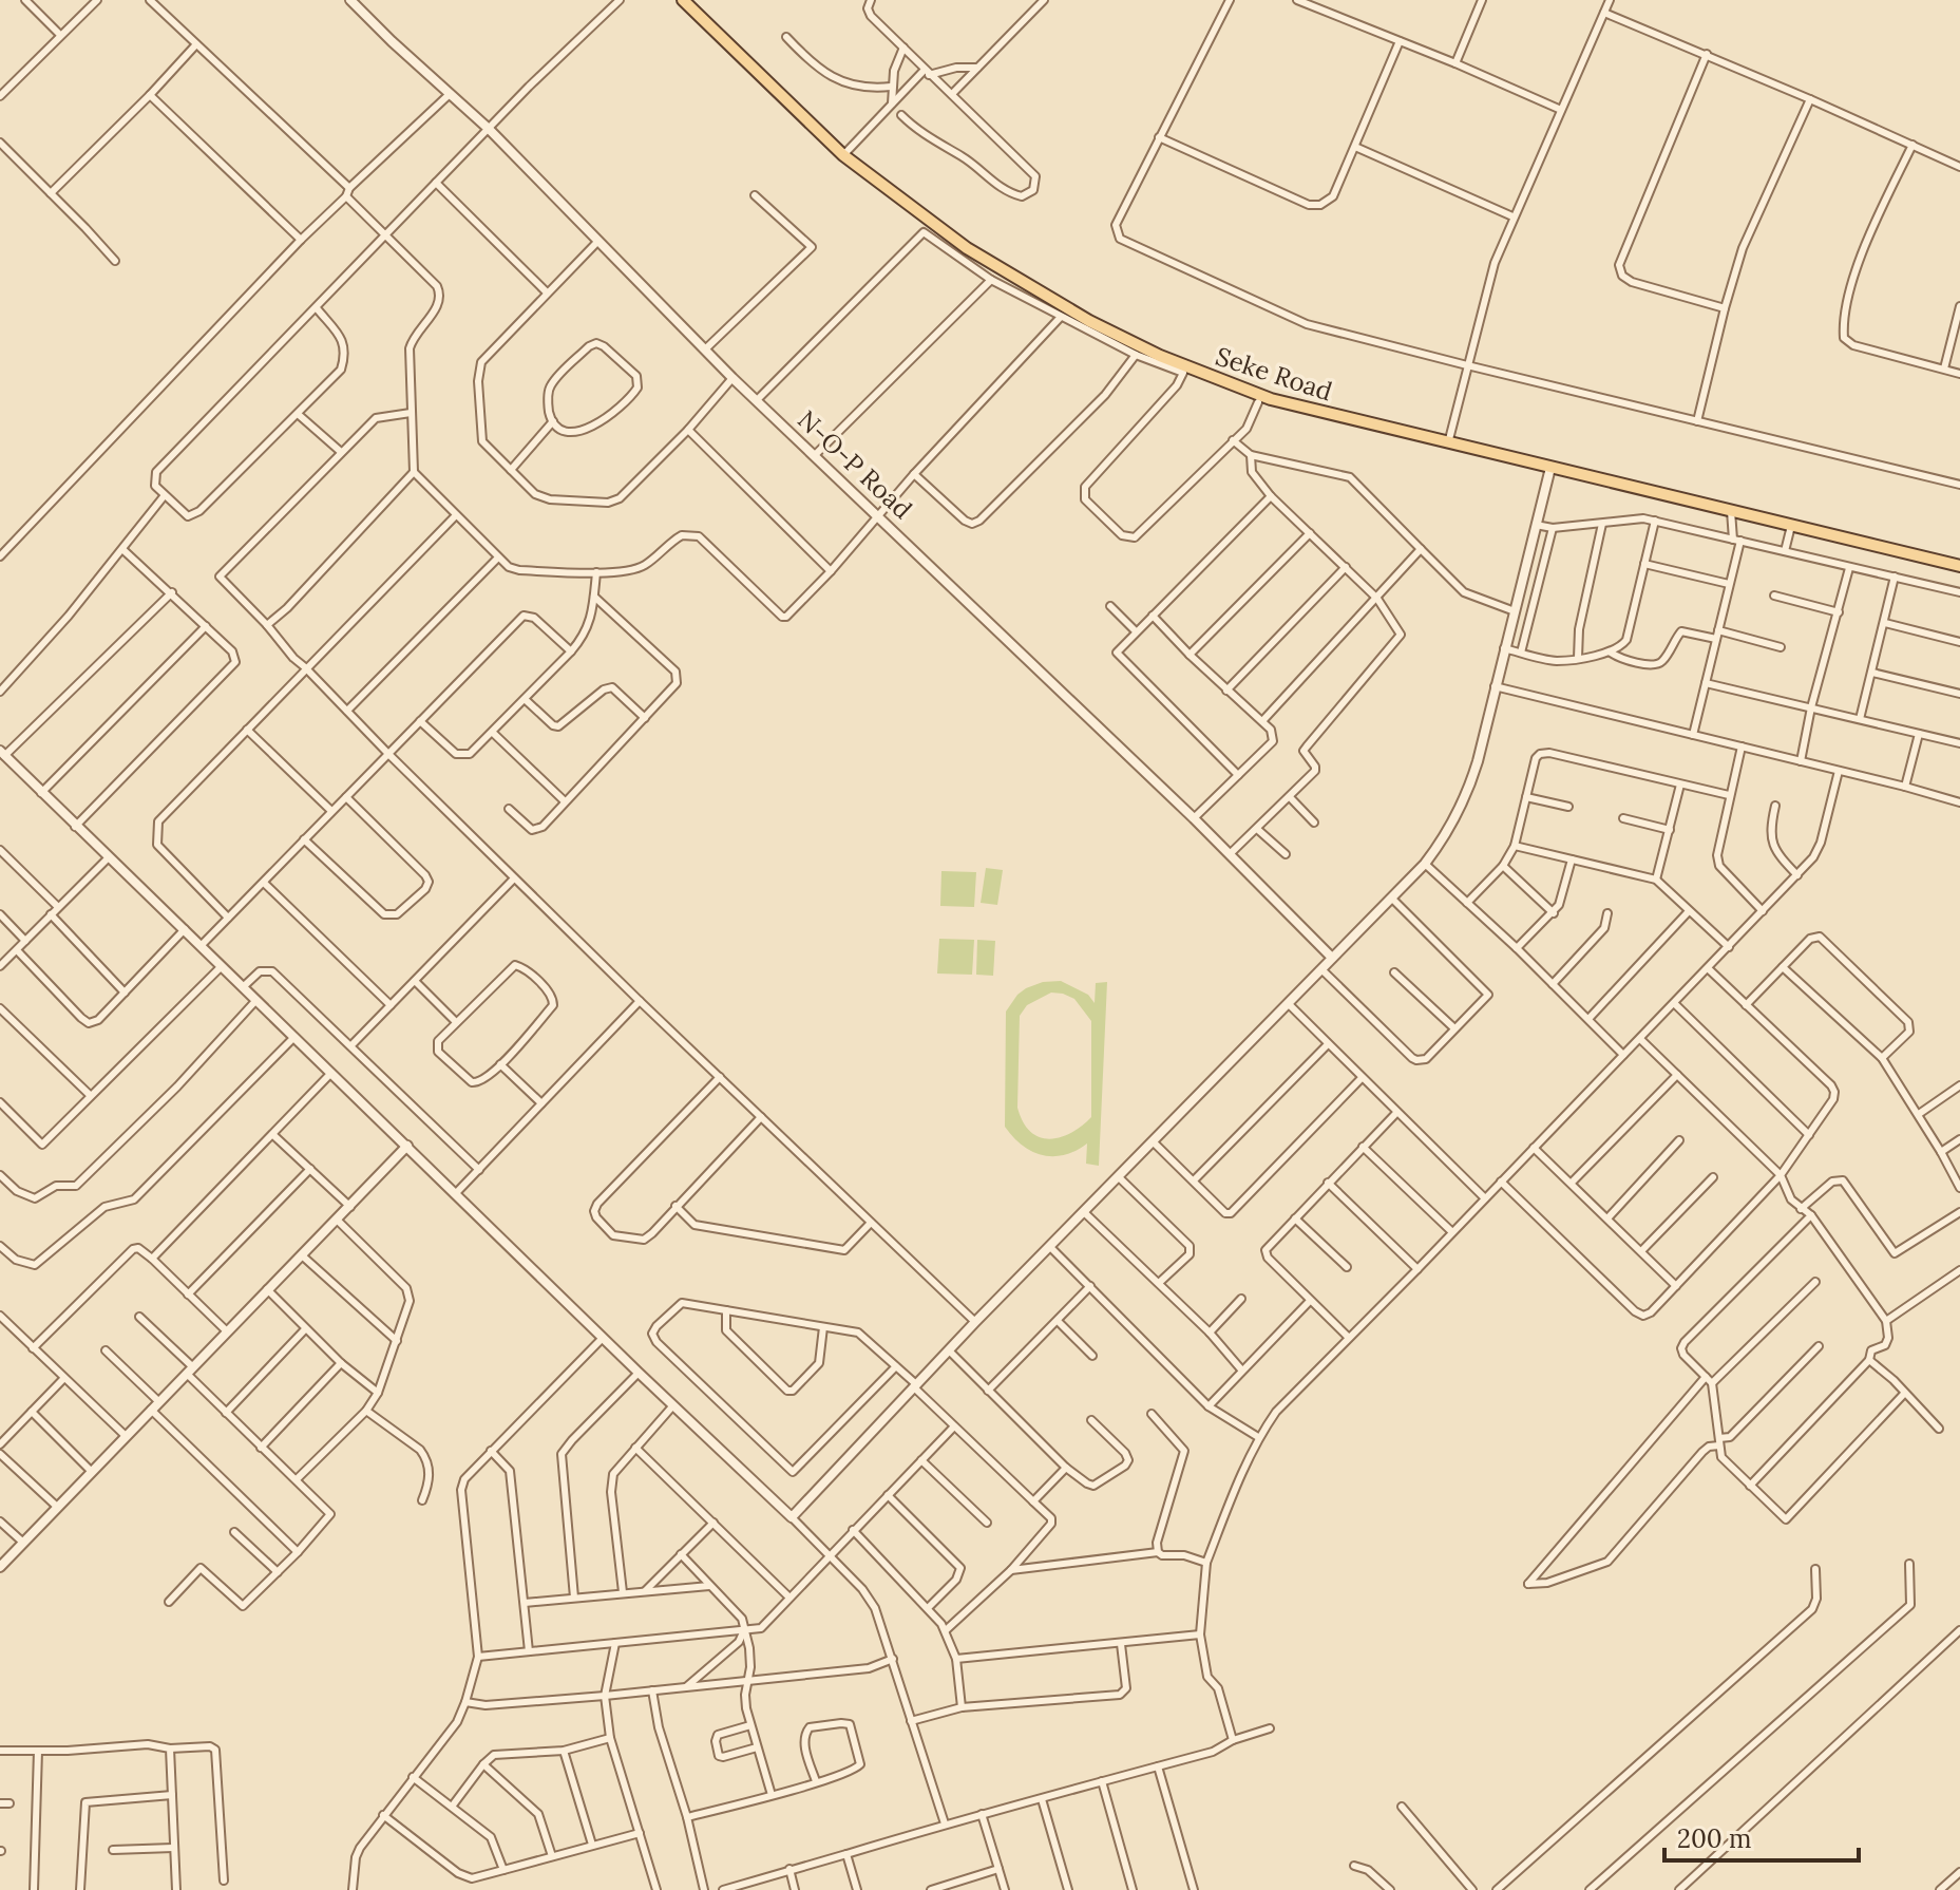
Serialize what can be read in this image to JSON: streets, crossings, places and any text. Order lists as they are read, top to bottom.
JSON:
{
  "streets": {
    "main road": ["Seke Road"],
    "street": ["N-O-P Road"]
  },
  "scale_bar": "200 m"
}
